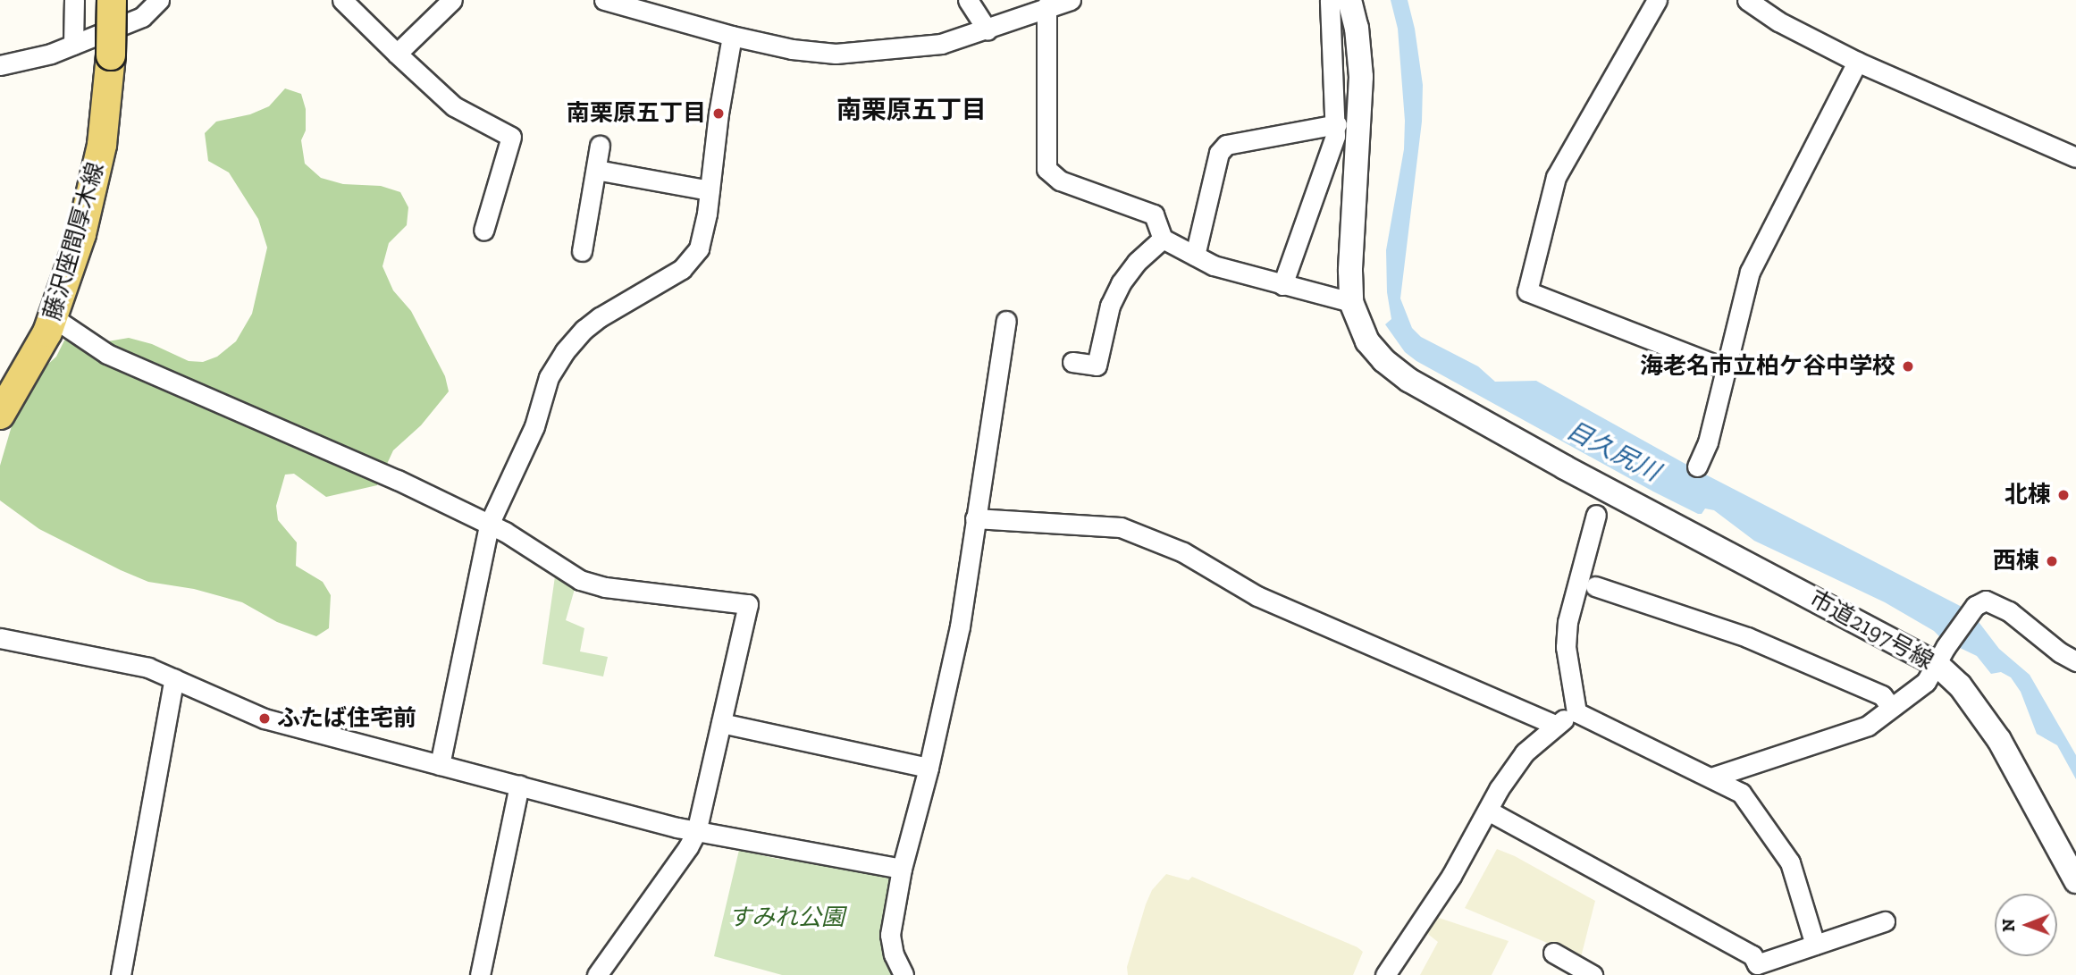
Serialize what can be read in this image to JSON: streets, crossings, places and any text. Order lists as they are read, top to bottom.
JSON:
{
  "streets": {
    "main road": ["藤沢座間厚木線"],
    "street": ["市道2197号線"]
  },
  "districts": ["南栗原五丁目"],
  "water": ["目久尻川"],
  "parks": ["すみれ公園"],
  "places": [
    "南栗原五丁目",
    "海老名市立柏ケ谷中学校",
    "北棟",
    "西棟",
    "ふたば住宅前"
  ],
  "north": "left"
}
